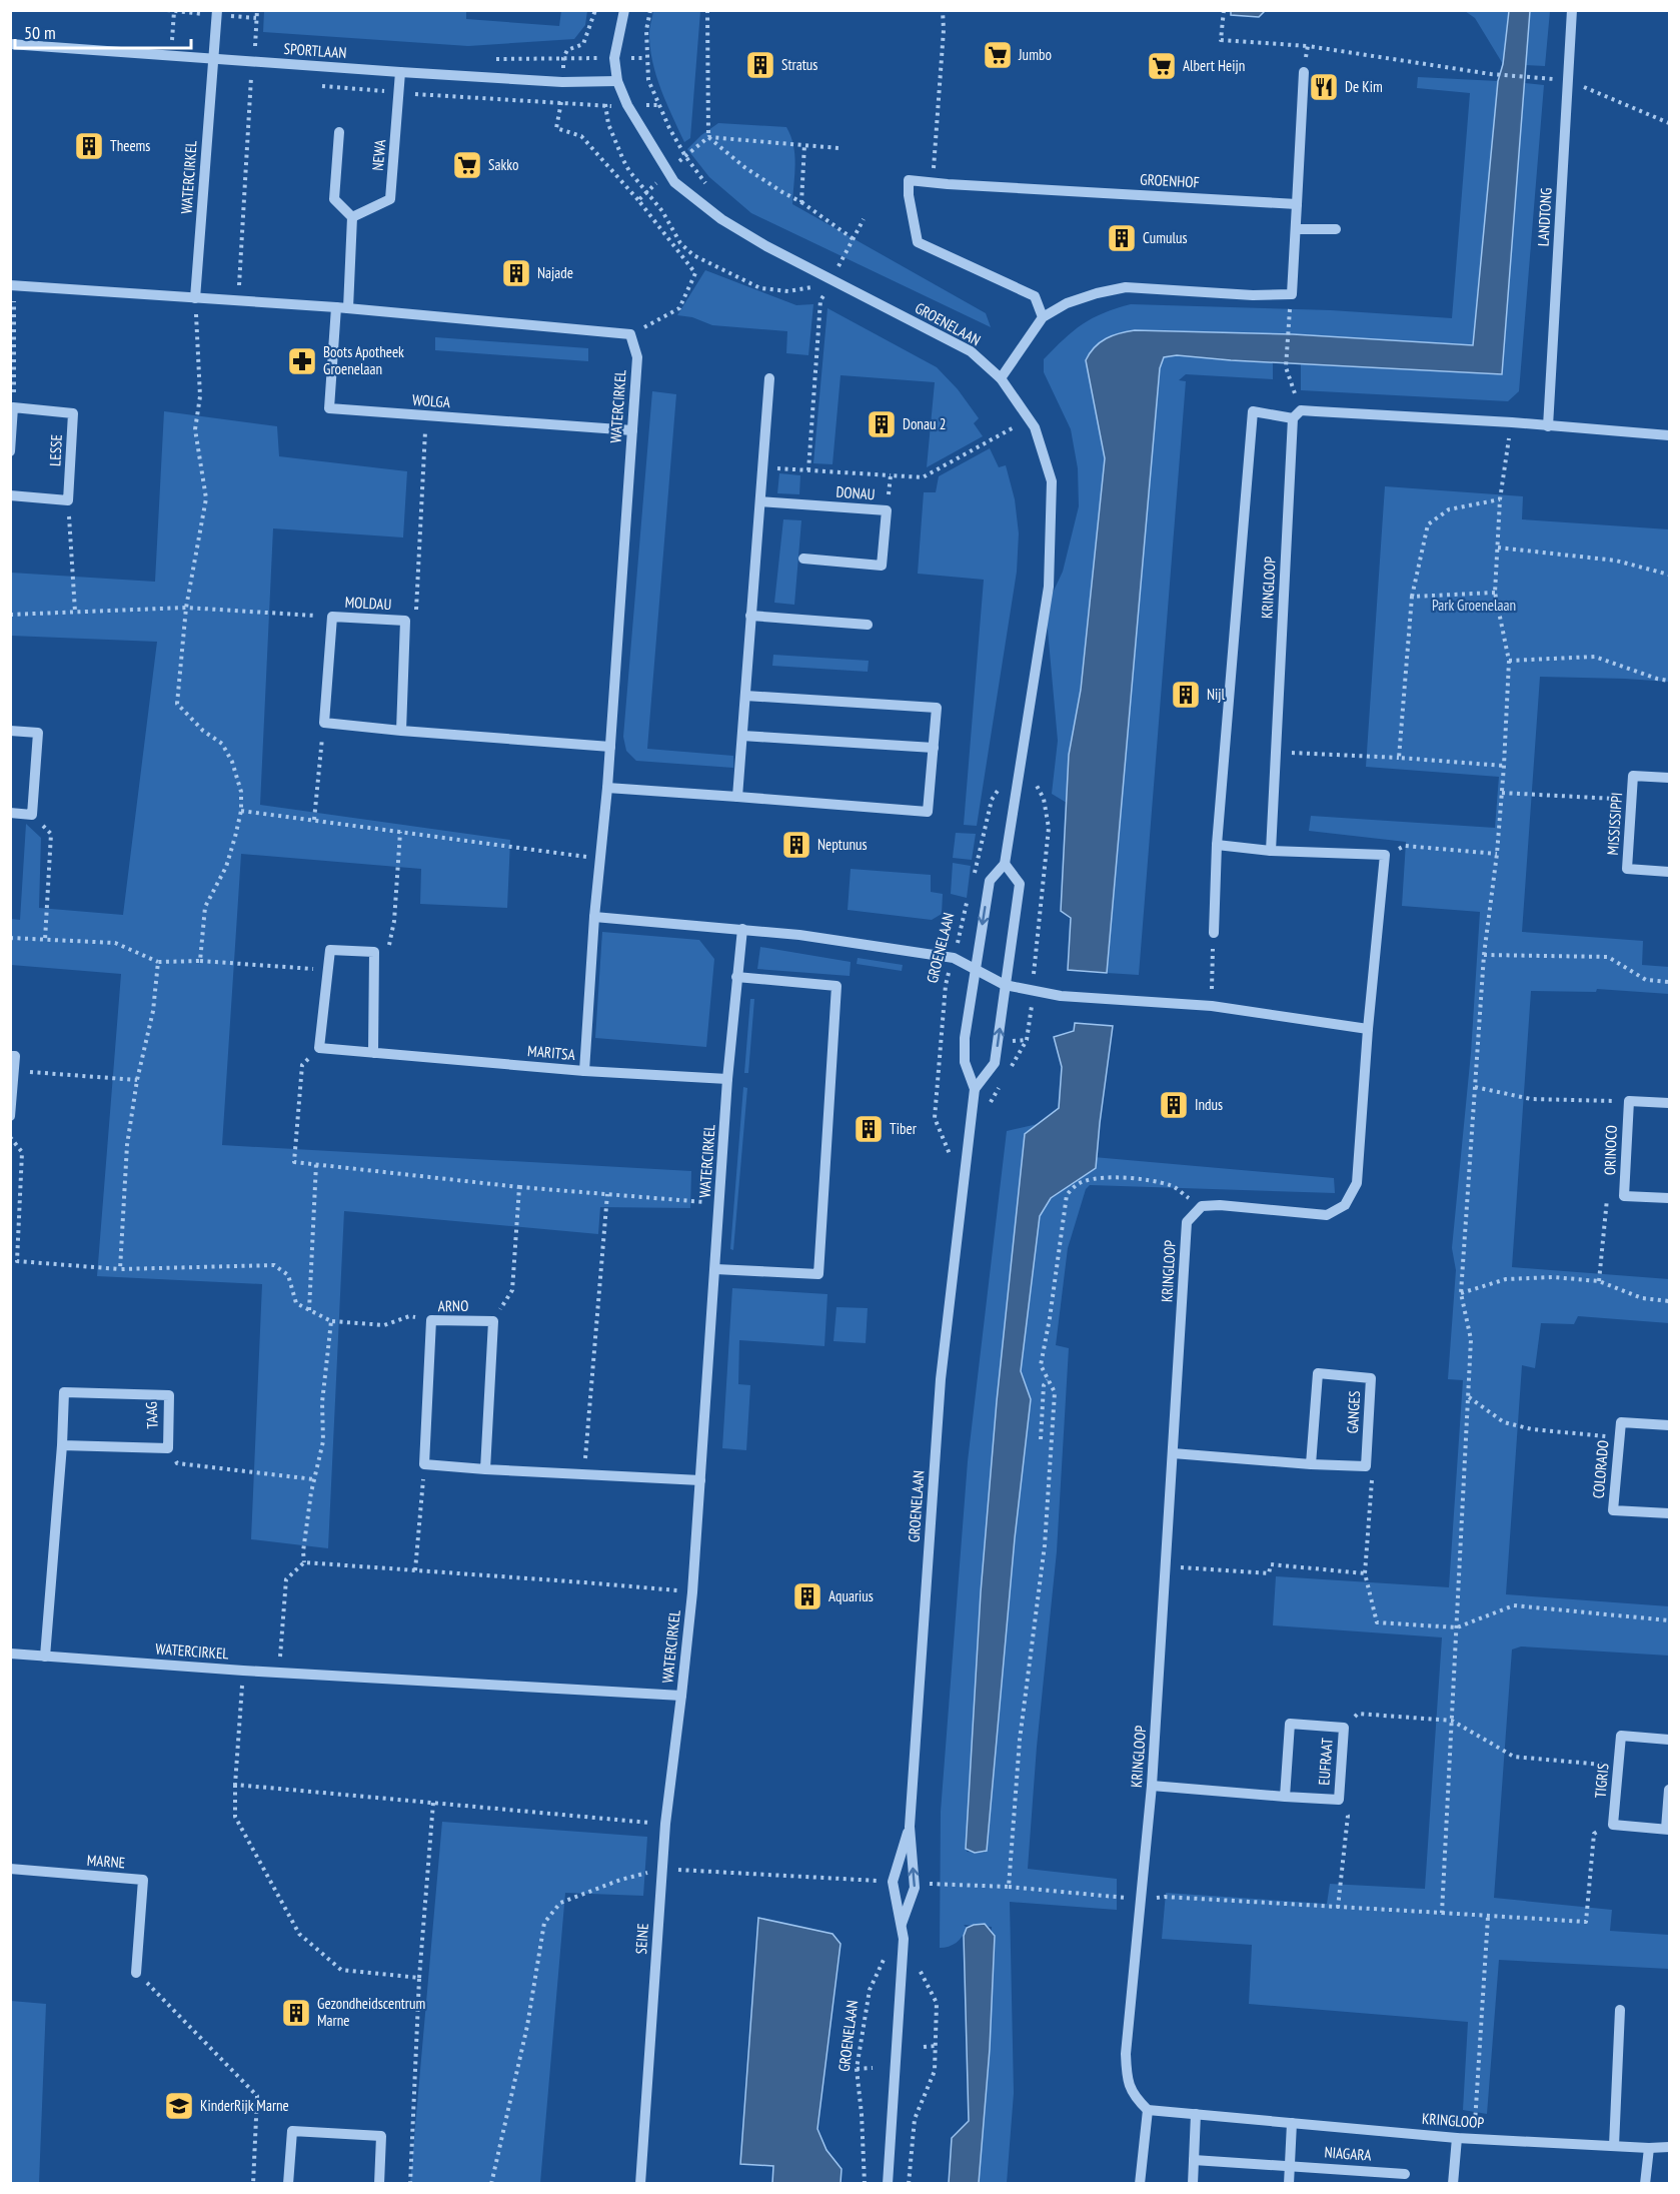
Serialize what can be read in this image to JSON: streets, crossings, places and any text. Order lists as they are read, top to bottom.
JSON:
{
  "streets": {
    "street": [
      "SPORTLAAN",
      "NEWA",
      "WATERCIRKEL",
      "GROENHOF",
      "LANDTONG",
      "GROENELAAN",
      "WOLGA",
      "LESSE",
      "DONAU",
      "KRINGLOOP",
      "MOLDAU",
      "MISSISSIPPI",
      "MARITSA",
      "ORINOCO",
      "ARNO",
      "GANGES",
      "TAAG",
      "COLORADO",
      "EUFRAAT",
      "TIGRIS",
      "MARNE",
      "SEINE",
      "NIAGARA"
    ]
  },
  "crossings": [
    ["SPORTLAAN", "NEWA"],
    ["SPORTLAAN", "WATERCIRKEL"],
    ["SPORTLAAN", "GROENELAAN"],
    ["WATERCIRKEL", "WOLGA"],
    ["WATERCIRKEL", "MARITSA"],
    ["WATERCIRKEL", "TAAG"],
    ["WATERCIRKEL", "SEINE"],
    ["KRINGLOOP", "EUFRAAT"]
  ],
  "parks": ["Park Groenelaan"],
  "places": {
    "supermarket": ["Jumbo", "Albert Heijn", "Sakko"],
    "building": [
      "Stratus",
      "Theems",
      "Cumulus",
      "Najade",
      "Donau 2",
      "Nijl",
      "Neptunus",
      "Indus",
      "Tiber",
      "Aquarius",
      "Gezondheidscentrum Marne"
    ],
    "restaurant": ["De Kim"],
    "pharmacy": ["Boots Apotheek Groenelaan"],
    "school or university": ["KinderRijk Marne"]
  },
  "scale_bar": "50 m"
}
